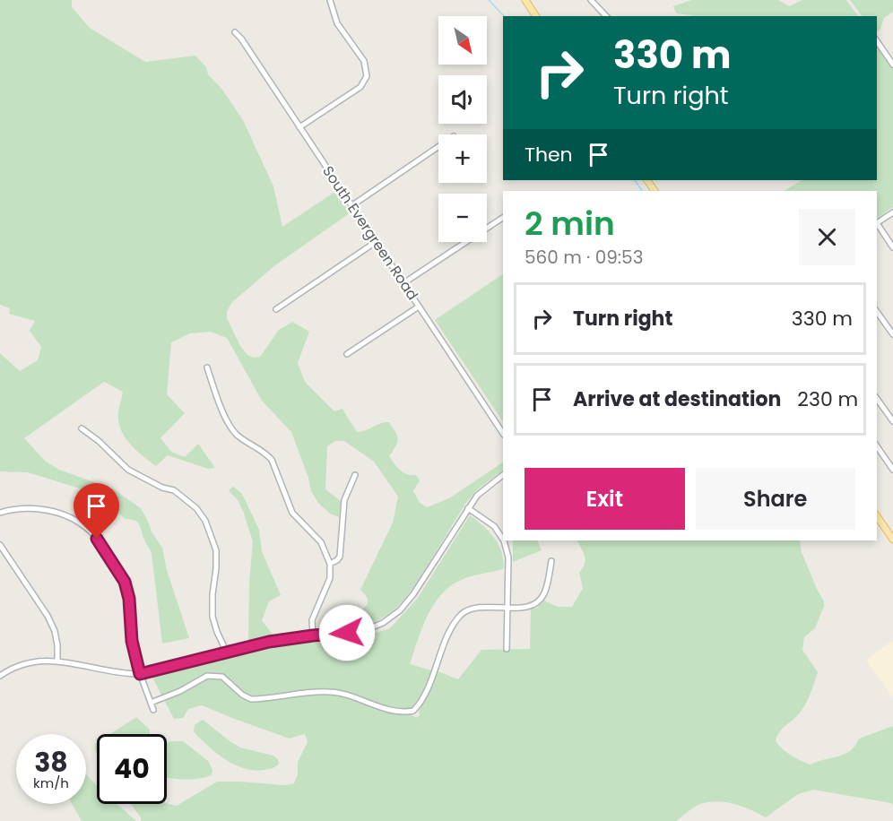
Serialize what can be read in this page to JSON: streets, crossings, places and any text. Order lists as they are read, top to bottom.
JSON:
{
  "streets": {
    "street": ["South Evergreen Road"]
  },
  "north": "bottom right",
  "page": {
    "map_buttons": ["+", "−"],
    "turn": ["330 m", "Turn right"],
    "then": "Then",
    "heading": ["2 min", "560 m · 09:53"],
    "list": [
      {
        "name": "Turn right",
        "value": "330 m"
      },
      {
        "name": "Arrive at destination",
        "value": "230 m"
      }
    ],
    "buttons": ["Exit", "Share"],
    "speed": "38 km/h",
    "limit": "40"
  }
}
